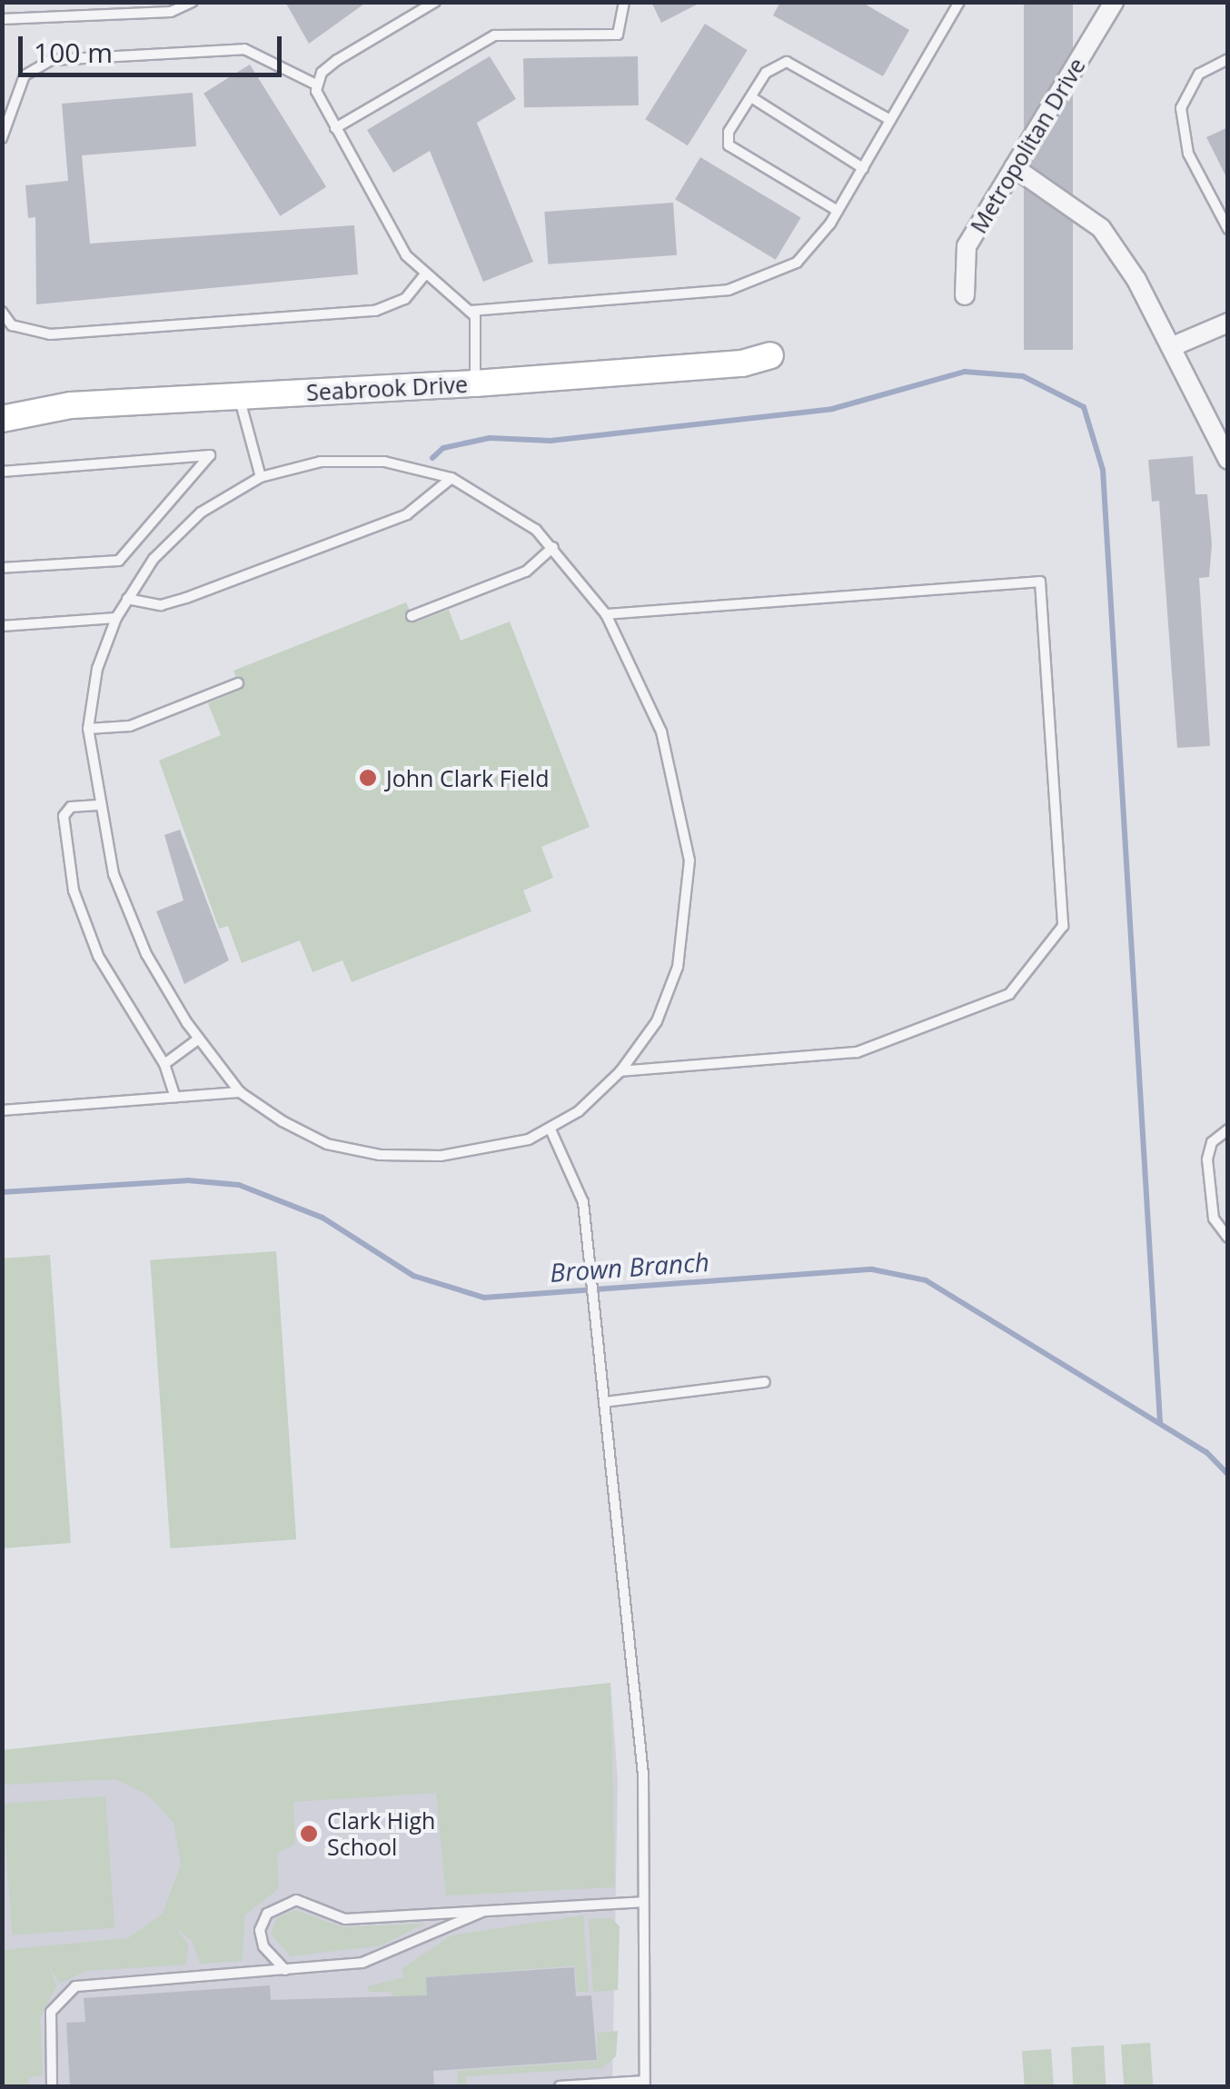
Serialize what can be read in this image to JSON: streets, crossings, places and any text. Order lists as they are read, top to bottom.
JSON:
{
  "streets": {
    "street": ["Metropolitan Drive", "Seabrook Drive"]
  },
  "water": ["Brown Branch"],
  "places": ["John Clark Field", "Clark High School"],
  "scale_bar": "100 m"
}
